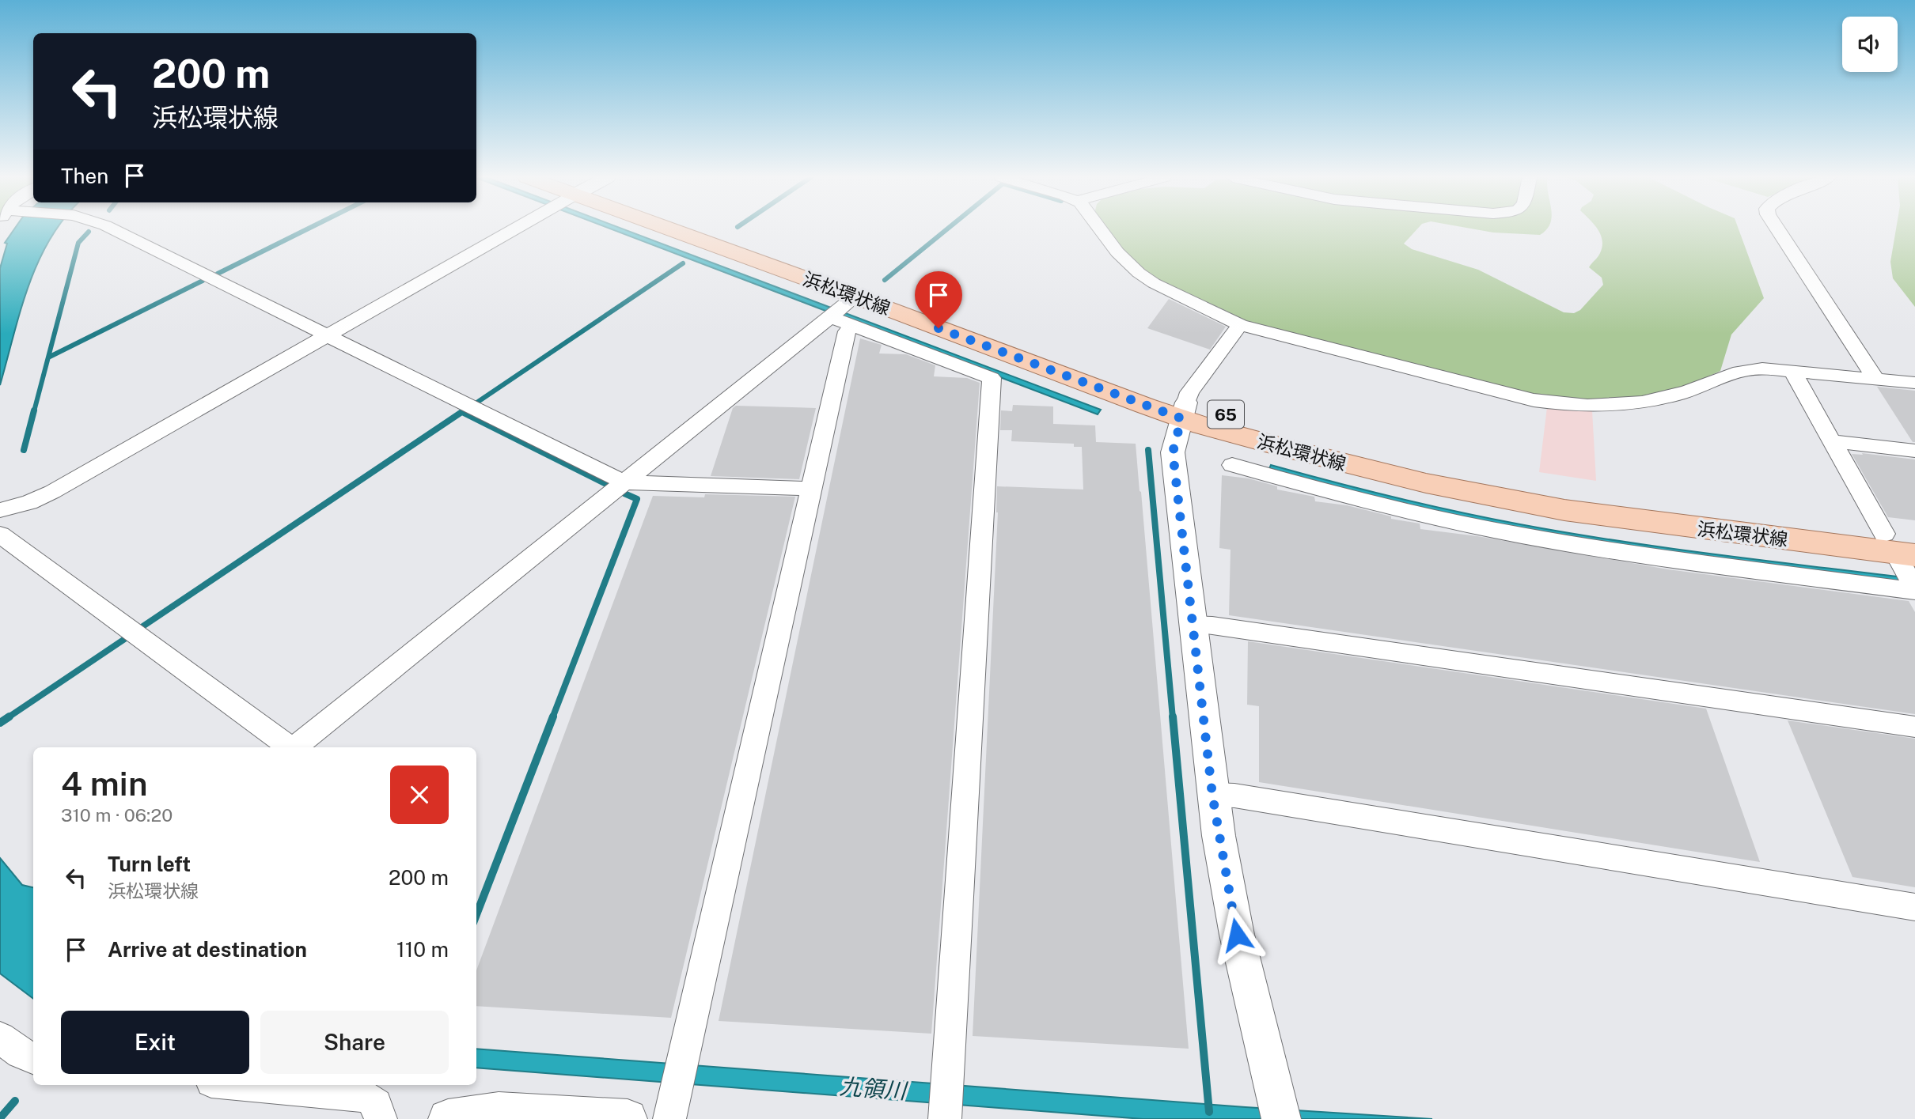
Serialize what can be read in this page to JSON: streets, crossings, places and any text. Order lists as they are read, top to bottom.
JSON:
{
  "streets": {
    "main road": ["浜松環状線", "65"]
  },
  "water": ["九領川"],
  "page": {
    "turn": ["200 m", "浜松環状線"],
    "then": "Then",
    "heading": ["4 min", "310 m · 06:20"],
    "list": [
      {
        "name": "Turn left",
        "note": "浜松環状線",
        "value": "200 m"
      },
      {
        "name": "Arrive at destination",
        "value": "110 m"
      }
    ],
    "buttons": ["Exit", "Share"]
  }
}
